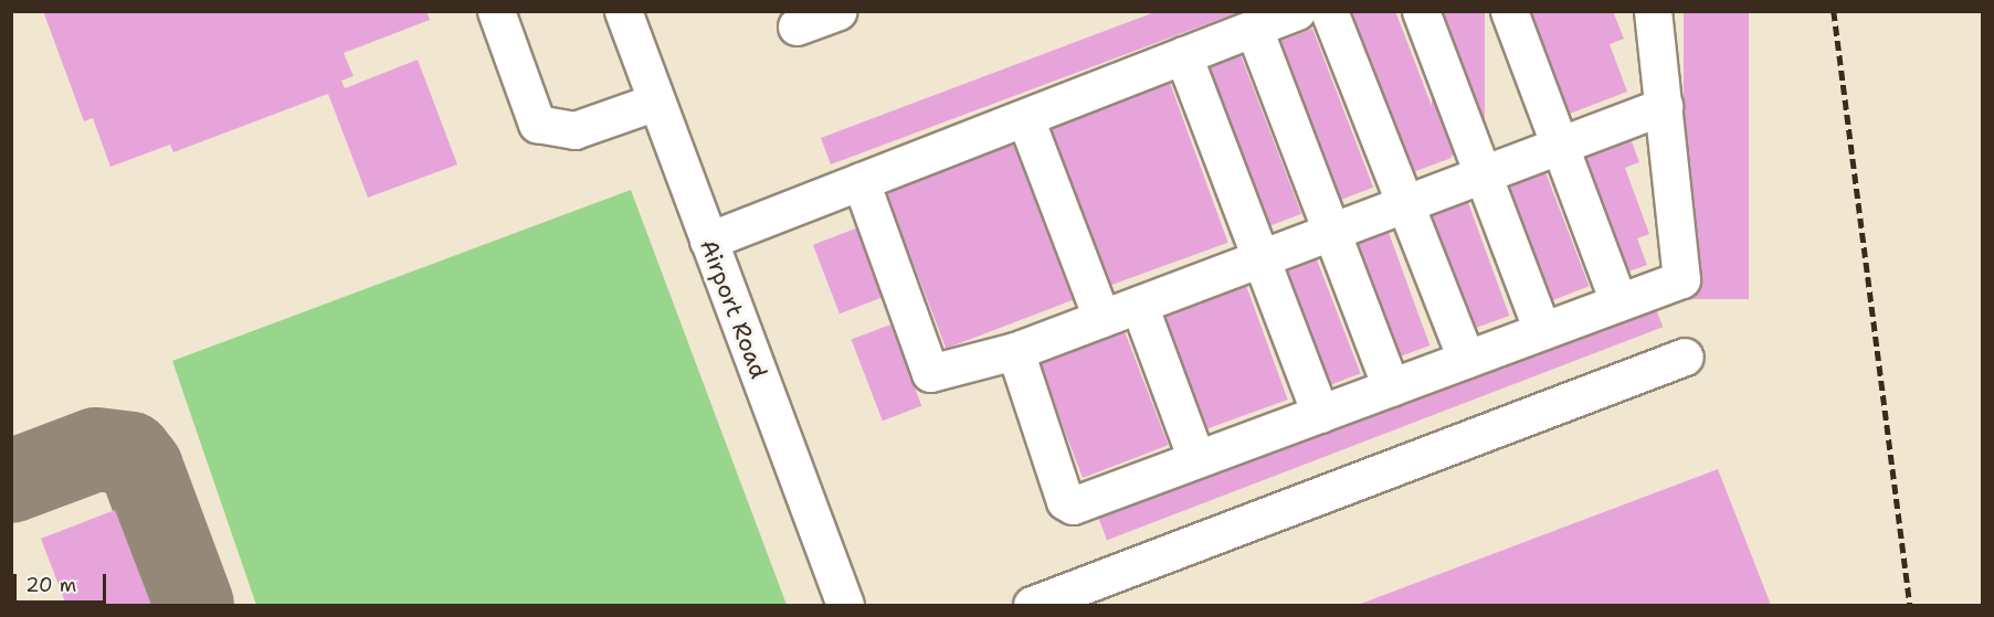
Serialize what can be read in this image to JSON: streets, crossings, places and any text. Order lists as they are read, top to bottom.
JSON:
{
  "streets": {
    "street": ["Airport Road"]
  },
  "scale_bar": "20 m"
}
